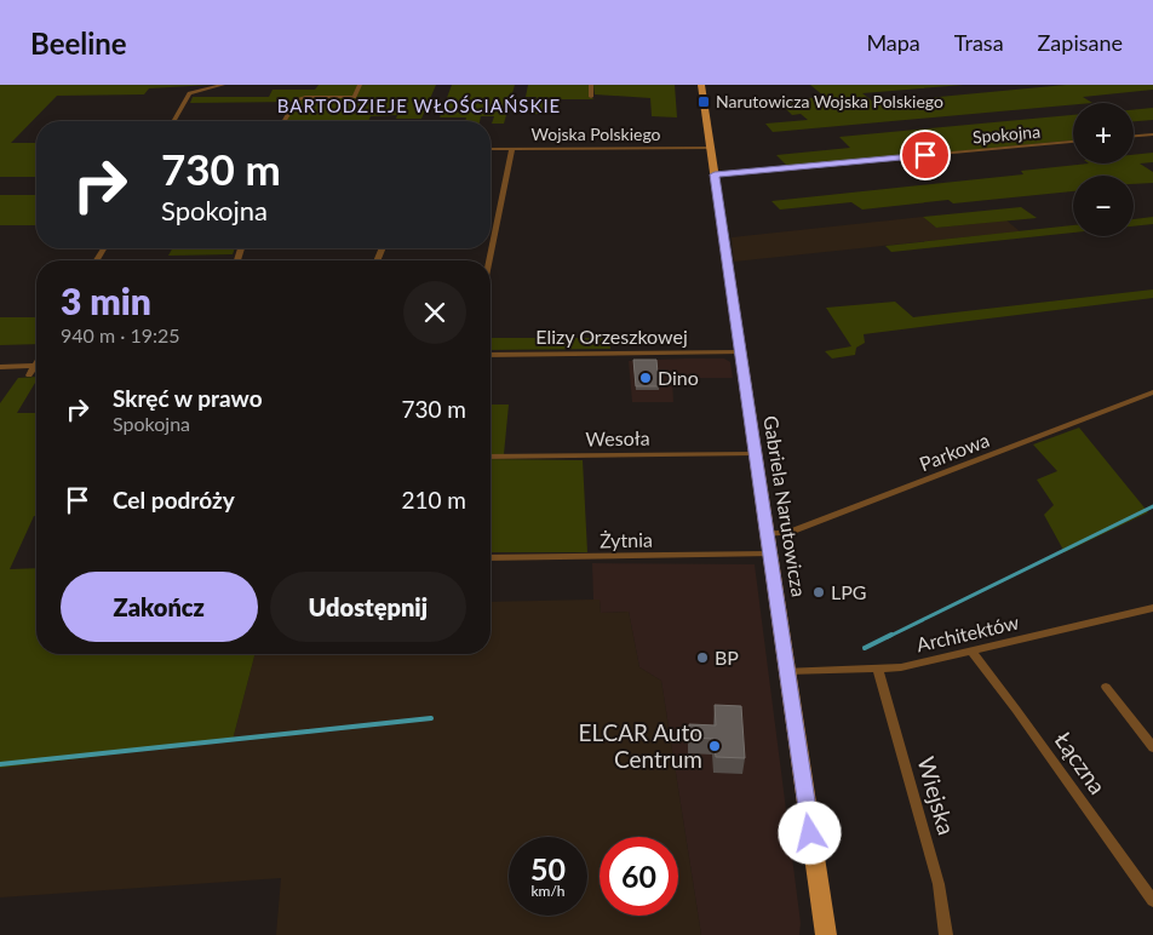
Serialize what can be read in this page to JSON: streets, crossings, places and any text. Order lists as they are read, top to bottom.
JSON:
{
  "streets": {
    "main road": ["Gabriela Narutowicza"],
    "street": [
      "Wojska Polskiego",
      "Spokojna",
      "Elizy Orzeszkowej",
      "Wesoła",
      "Parkowa",
      "Żytnia",
      "Architektów",
      "Łączna",
      "Wiejska"
    ]
  },
  "crossings": [
    ["Wojska Polskiego", "Gabriela Narutowicza"],
    ["Spokojna", "Gabriela Narutowicza"],
    ["Elizy Orzeszkowej", "Gabriela Narutowicza"],
    ["Wesoła", "Gabriela Narutowicza"],
    ["Parkowa", "Gabriela Narutowicza"],
    ["Gabriela Narutowicza", "Żytnia"],
    ["Gabriela Narutowicza", "Architektów"],
    ["Architektów", "Łączna"],
    ["Architektów", "Wiejska"]
  ],
  "districts": ["BARTODZIEJE WŁOŚCIAŃSKIE"],
  "places": {
    "transit": ["Narutowicza Wojska Polskiego"],
    "other": [
      "Dino",
      "LPG",
      "BP",
      "ELCAR Auto Centrum"
    ]
  },
  "page": {
    "header": "Beeline",
    "nav": ["Mapa", "Trasa", "Zapisane"],
    "map_buttons": ["+", "−"],
    "turn": ["730 m", "Spokojna"],
    "heading": ["3 min", "940 m · 19:25"],
    "list": [
      {
        "name": "Skręć w prawo",
        "note": "Spokojna",
        "value": "730 m"
      },
      {
        "name": "Cel podróży",
        "value": "210 m"
      }
    ],
    "buttons": ["Zakończ", "Udostępnij"],
    "speed": "50 km/h",
    "limit": "60"
  }
}
